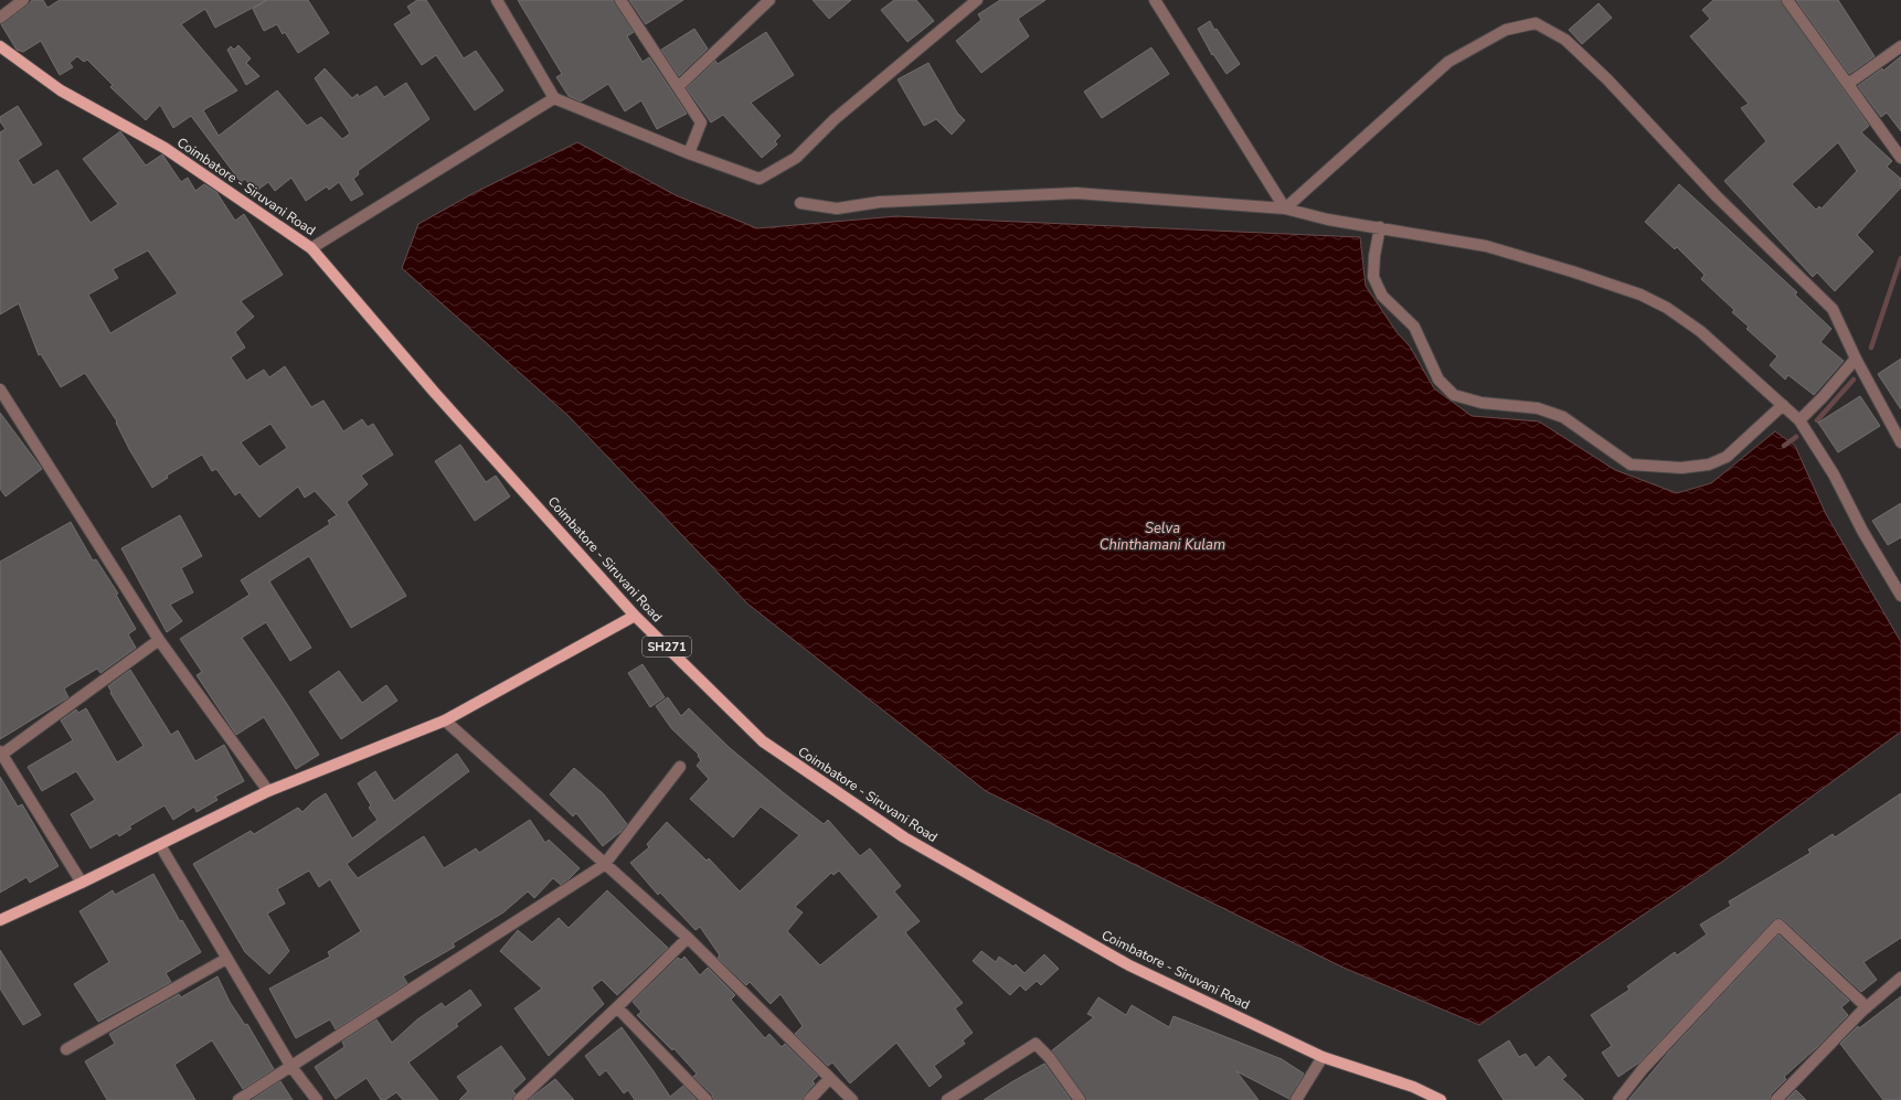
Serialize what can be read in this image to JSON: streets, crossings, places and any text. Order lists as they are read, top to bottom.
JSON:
{
  "streets": {
    "main road": ["Coimbatore - Siruvani Road", "SH271"]
  },
  "water": ["Selva Chinthamani Kulam"]
}
